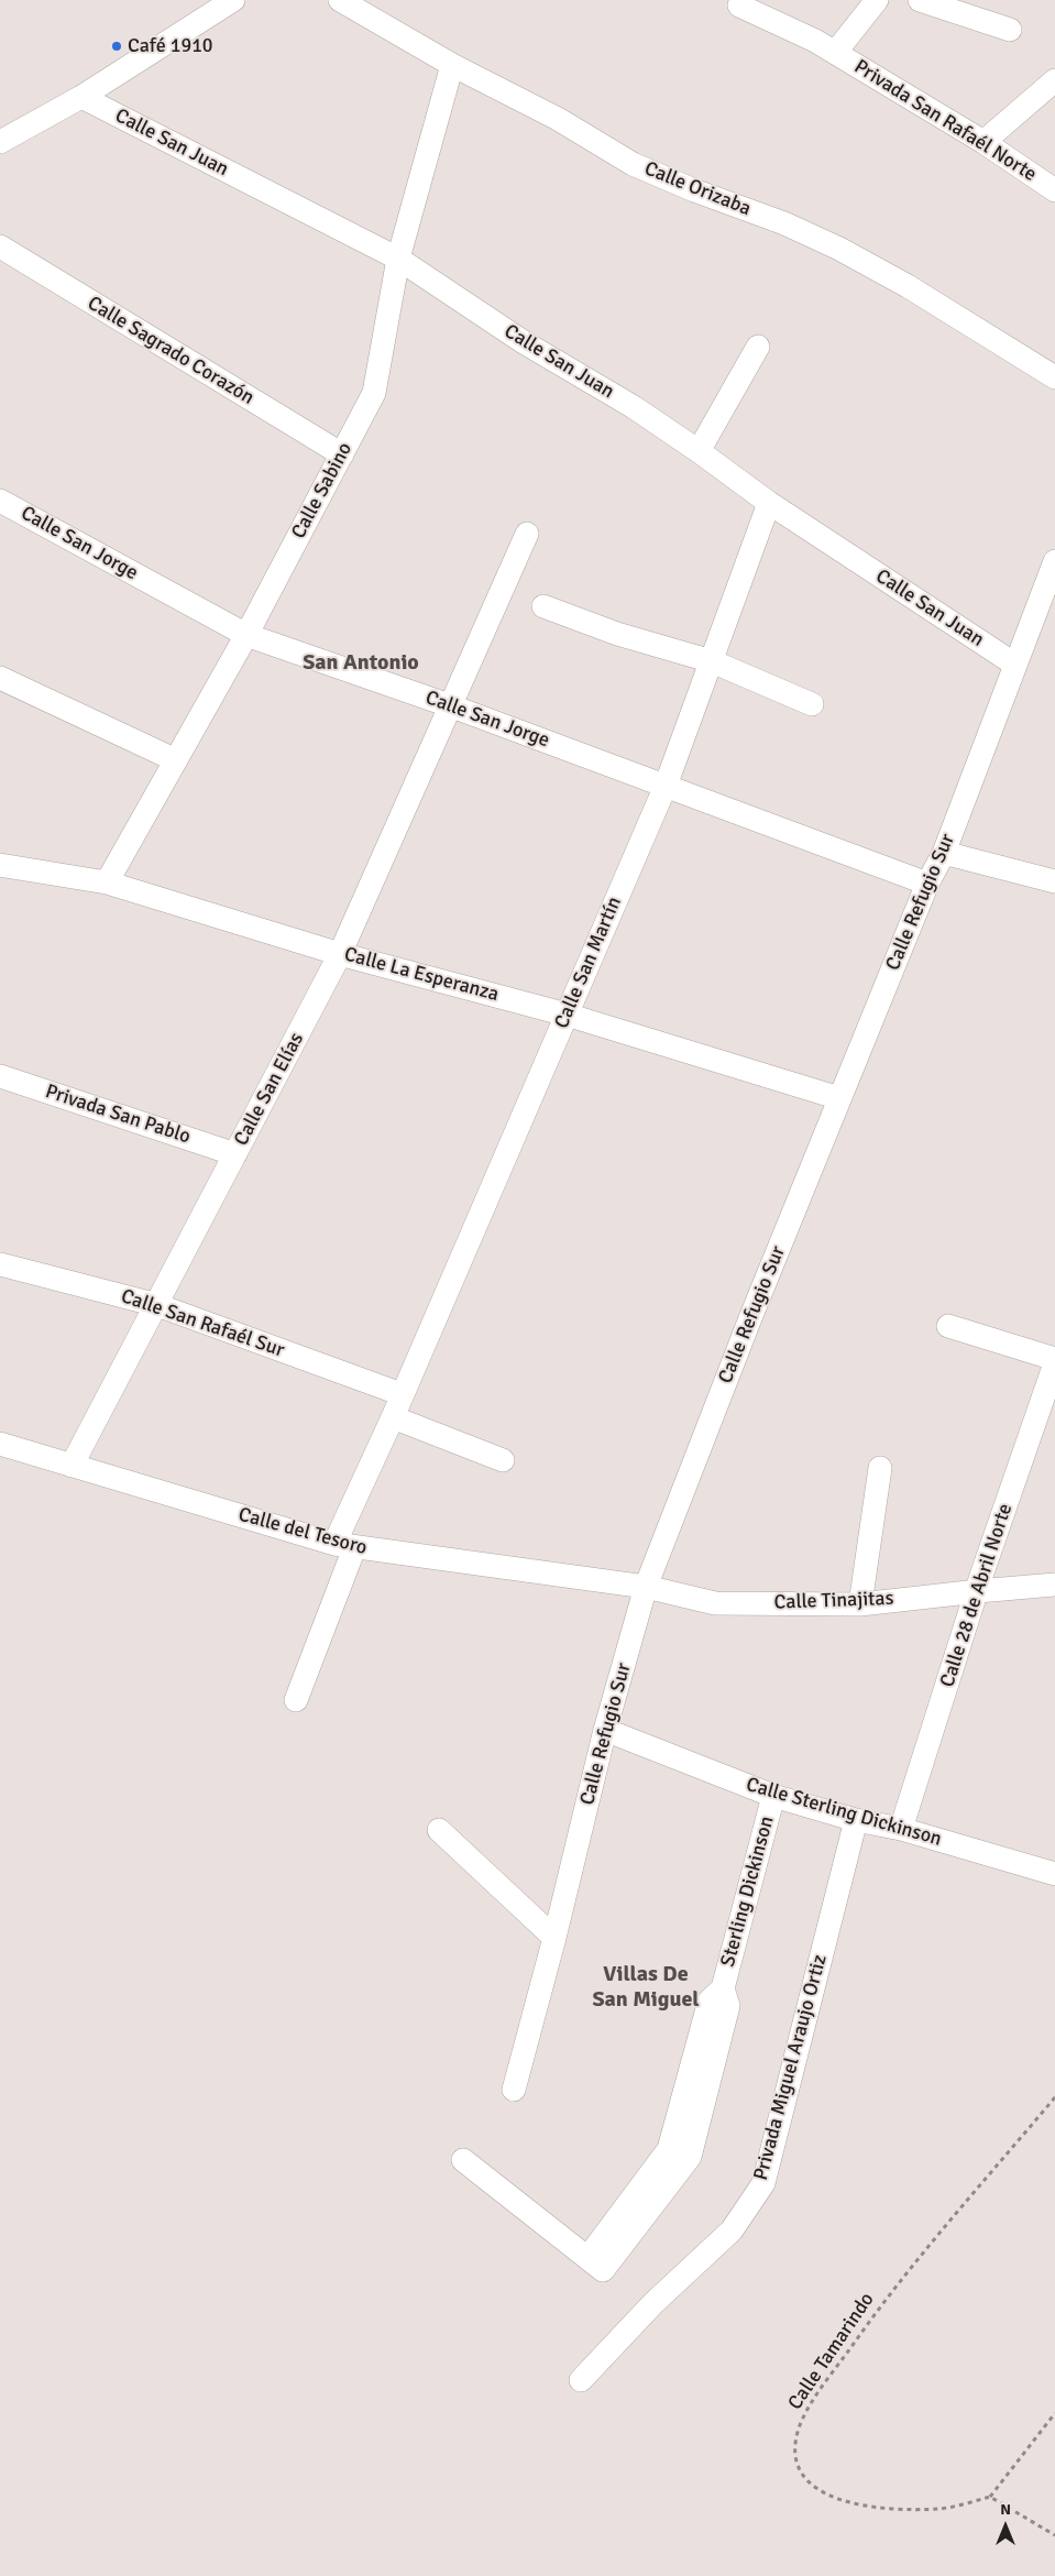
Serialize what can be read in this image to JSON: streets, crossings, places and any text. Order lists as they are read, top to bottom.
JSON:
{
  "streets": {
    "street": [
      "Privada San Rafaél Norte",
      "Calle San Juan",
      "Calle Orizaba",
      "Calle Sagrado Corazón",
      "Calle Sabino",
      "Calle San Jorge",
      "Calle Refugio Sur",
      "Calle San Martín",
      "Calle La Esperanza",
      "Calle San Elías",
      "Privada San Pablo",
      "Calle San Rafaél Sur",
      "Calle del Tesoro",
      "Calle 28 de Abril Norte",
      "Calle Tinajitas",
      "Calle Sterling Dickinson",
      "Sterling Dickinson",
      "Privada Miguel Araujo Ortiz"
    ],
    "path": ["Calle Tamarindo"]
  },
  "crossings": [
    ["Calle San Juan", "Calle Sabino"],
    ["Calle San Juan", "Calle Refugio Sur"],
    ["Calle San Juan", "Calle San Martín"],
    ["Calle Orizaba", "Calle Sabino"],
    ["Calle Sagrado Corazón", "Calle Sabino"],
    ["Calle Sabino", "Calle San Jorge"],
    ["Calle Sabino", "Calle La Esperanza"],
    ["Calle San Jorge", "Calle Refugio Sur"],
    ["Calle San Jorge", "Calle San Martín"],
    ["Calle San Jorge", "Calle San Elías"],
    ["Calle Refugio Sur", "Calle La Esperanza"],
    ["Calle Refugio Sur", "Calle del Tesoro"],
    ["Calle Refugio Sur", "Calle Tinajitas"],
    ["Calle Refugio Sur", "Calle Sterling Dickinson"],
    ["Calle San Martín", "Calle La Esperanza"],
    ["Calle San Martín", "Calle San Rafaél Sur"],
    ["Calle San Martín", "Calle del Tesoro"],
    ["Calle La Esperanza", "Calle San Elías"],
    ["Calle San Elías", "Privada San Pablo"],
    ["Calle San Elías", "Calle San Rafaél Sur"],
    ["Calle San Elías", "Calle del Tesoro"],
    ["Calle del Tesoro", "Calle Tinajitas"],
    ["Calle 28 de Abril Norte", "Calle Tinajitas"],
    ["Calle 28 de Abril Norte", "Calle Sterling Dickinson"],
    ["Calle Sterling Dickinson", "Sterling Dickinson"],
    ["Calle Sterling Dickinson", "Privada Miguel Araujo Ortiz"]
  ],
  "districts": ["San Antonio", "Villas De San Miguel"],
  "places": ["Café 1910"],
  "north": "top"
}
